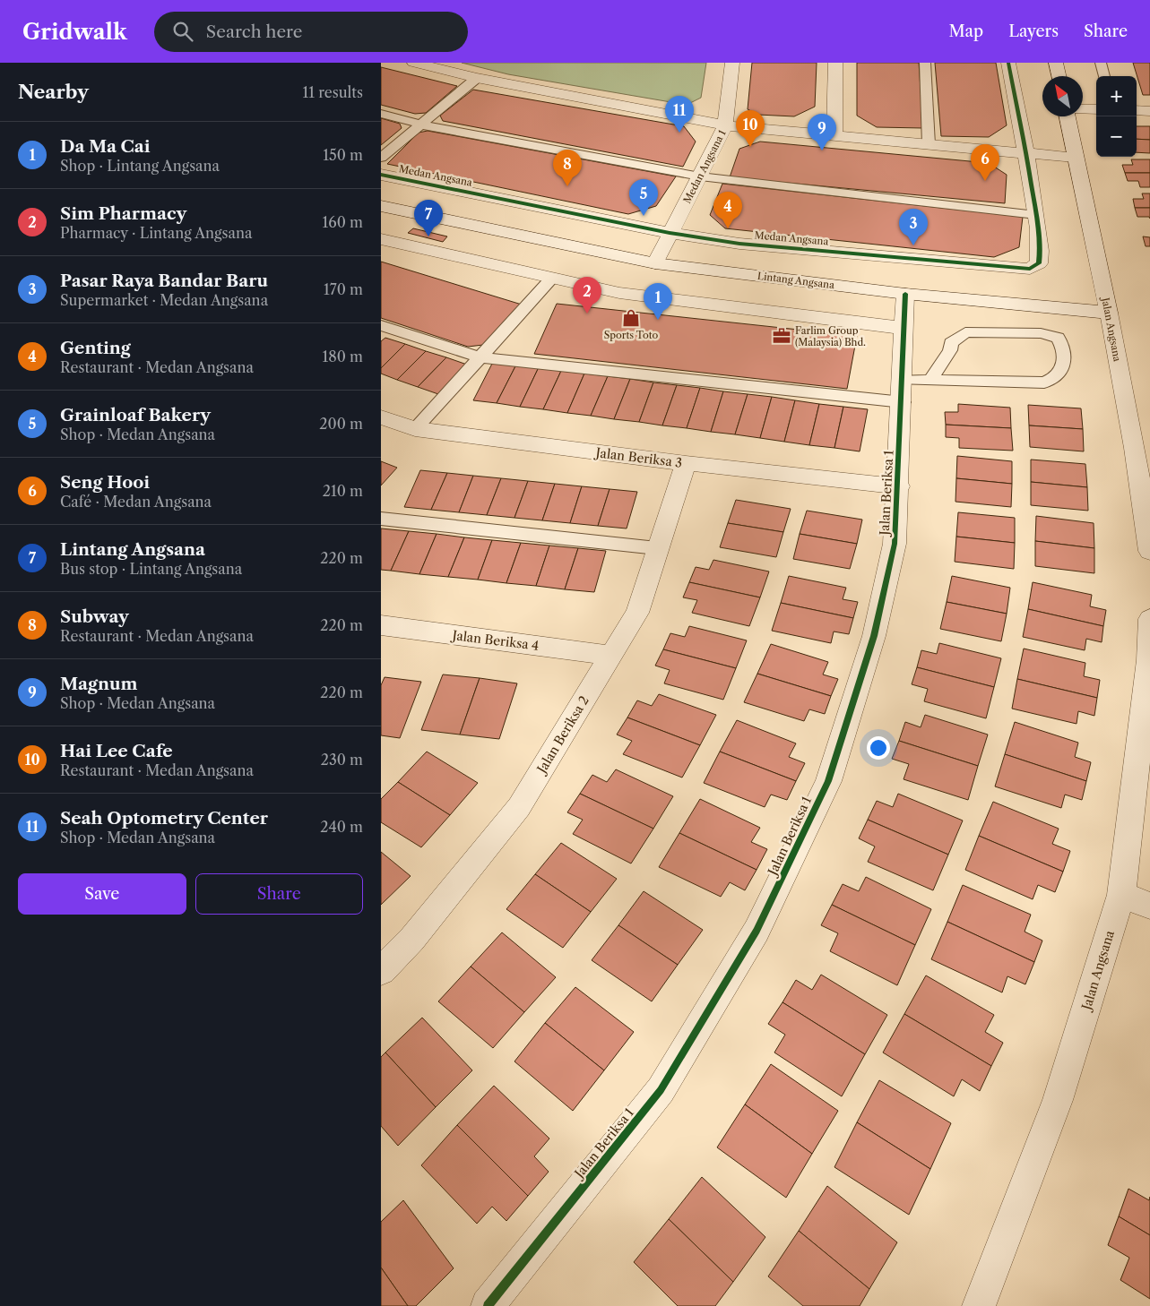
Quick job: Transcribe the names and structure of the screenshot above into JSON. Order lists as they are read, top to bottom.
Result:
{
  "streets": {
    "street": [
      "Medan Angsana 1",
      "Medan Angsana",
      "Lintang Angsana",
      "Jalan Angsana",
      "Jalan Beriksa 3",
      "Jalan Beriksa 1",
      "Jalan Beriksa 4",
      "Jalan Beriksa 2"
    ]
  },
  "crossings": [
    ["Medan Angsana 1", "Medan Angsana"],
    ["Medan Angsana 1", "Lintang Angsana"],
    ["Lintang Angsana", "Jalan Angsana"],
    ["Lintang Angsana", "Jalan Beriksa 1"],
    ["Jalan Beriksa 3", "Jalan Beriksa 1"],
    ["Jalan Beriksa 3", "Jalan Beriksa 2"],
    ["Jalan Beriksa 4", "Jalan Beriksa 2"]
  ],
  "places": {
    "shop": ["Sports Toto"],
    "office": ["Farlim Group (Malaysia) Bhd."]
  },
  "north": "top left",
  "page": {
    "header": "Gridwalk",
    "search": "Search here",
    "nav": ["Map", "Layers", "Share"],
    "heading": ["Nearby", "11 results"],
    "map_buttons": ["+", "−"],
    "pins": [
      "11",
      "10",
      "9",
      "6",
      "8",
      "5",
      "4",
      "7",
      "3",
      "2",
      "1"
    ],
    "list": [
      {
        "mark": "1",
        "name": "Da Ma Cai",
        "note": "Shop · Lintang Angsana",
        "value": "150 m"
      },
      {
        "mark": "2",
        "name": "Sim Pharmacy",
        "note": "Pharmacy · Lintang Angsana",
        "value": "160 m"
      },
      {
        "mark": "3",
        "name": "Pasar Raya Bandar Baru",
        "note": "Supermarket · Medan Angsana",
        "value": "170 m"
      },
      {
        "mark": "4",
        "name": "Genting",
        "note": "Restaurant · Medan Angsana",
        "value": "180 m"
      },
      {
        "mark": "5",
        "name": "Grainloaf Bakery",
        "note": "Shop · Medan Angsana",
        "value": "200 m"
      },
      {
        "mark": "6",
        "name": "Seng Hooi",
        "note": "Café · Medan Angsana",
        "value": "210 m"
      },
      {
        "mark": "7",
        "name": "Lintang Angsana",
        "note": "Bus stop · Lintang Angsana",
        "value": "220 m"
      },
      {
        "mark": "8",
        "name": "Subway",
        "note": "Restaurant · Medan Angsana",
        "value": "220 m"
      },
      {
        "mark": "9",
        "name": "Magnum",
        "note": "Shop · Medan Angsana",
        "value": "220 m"
      },
      {
        "mark": "10",
        "name": "Hai Lee Cafe",
        "note": "Restaurant · Medan Angsana",
        "value": "230 m"
      },
      {
        "mark": "11",
        "name": "Seah Optometry Center",
        "note": "Shop · Medan Angsana",
        "value": "240 m"
      }
    ],
    "buttons": ["Save", "Share"]
  }
}
